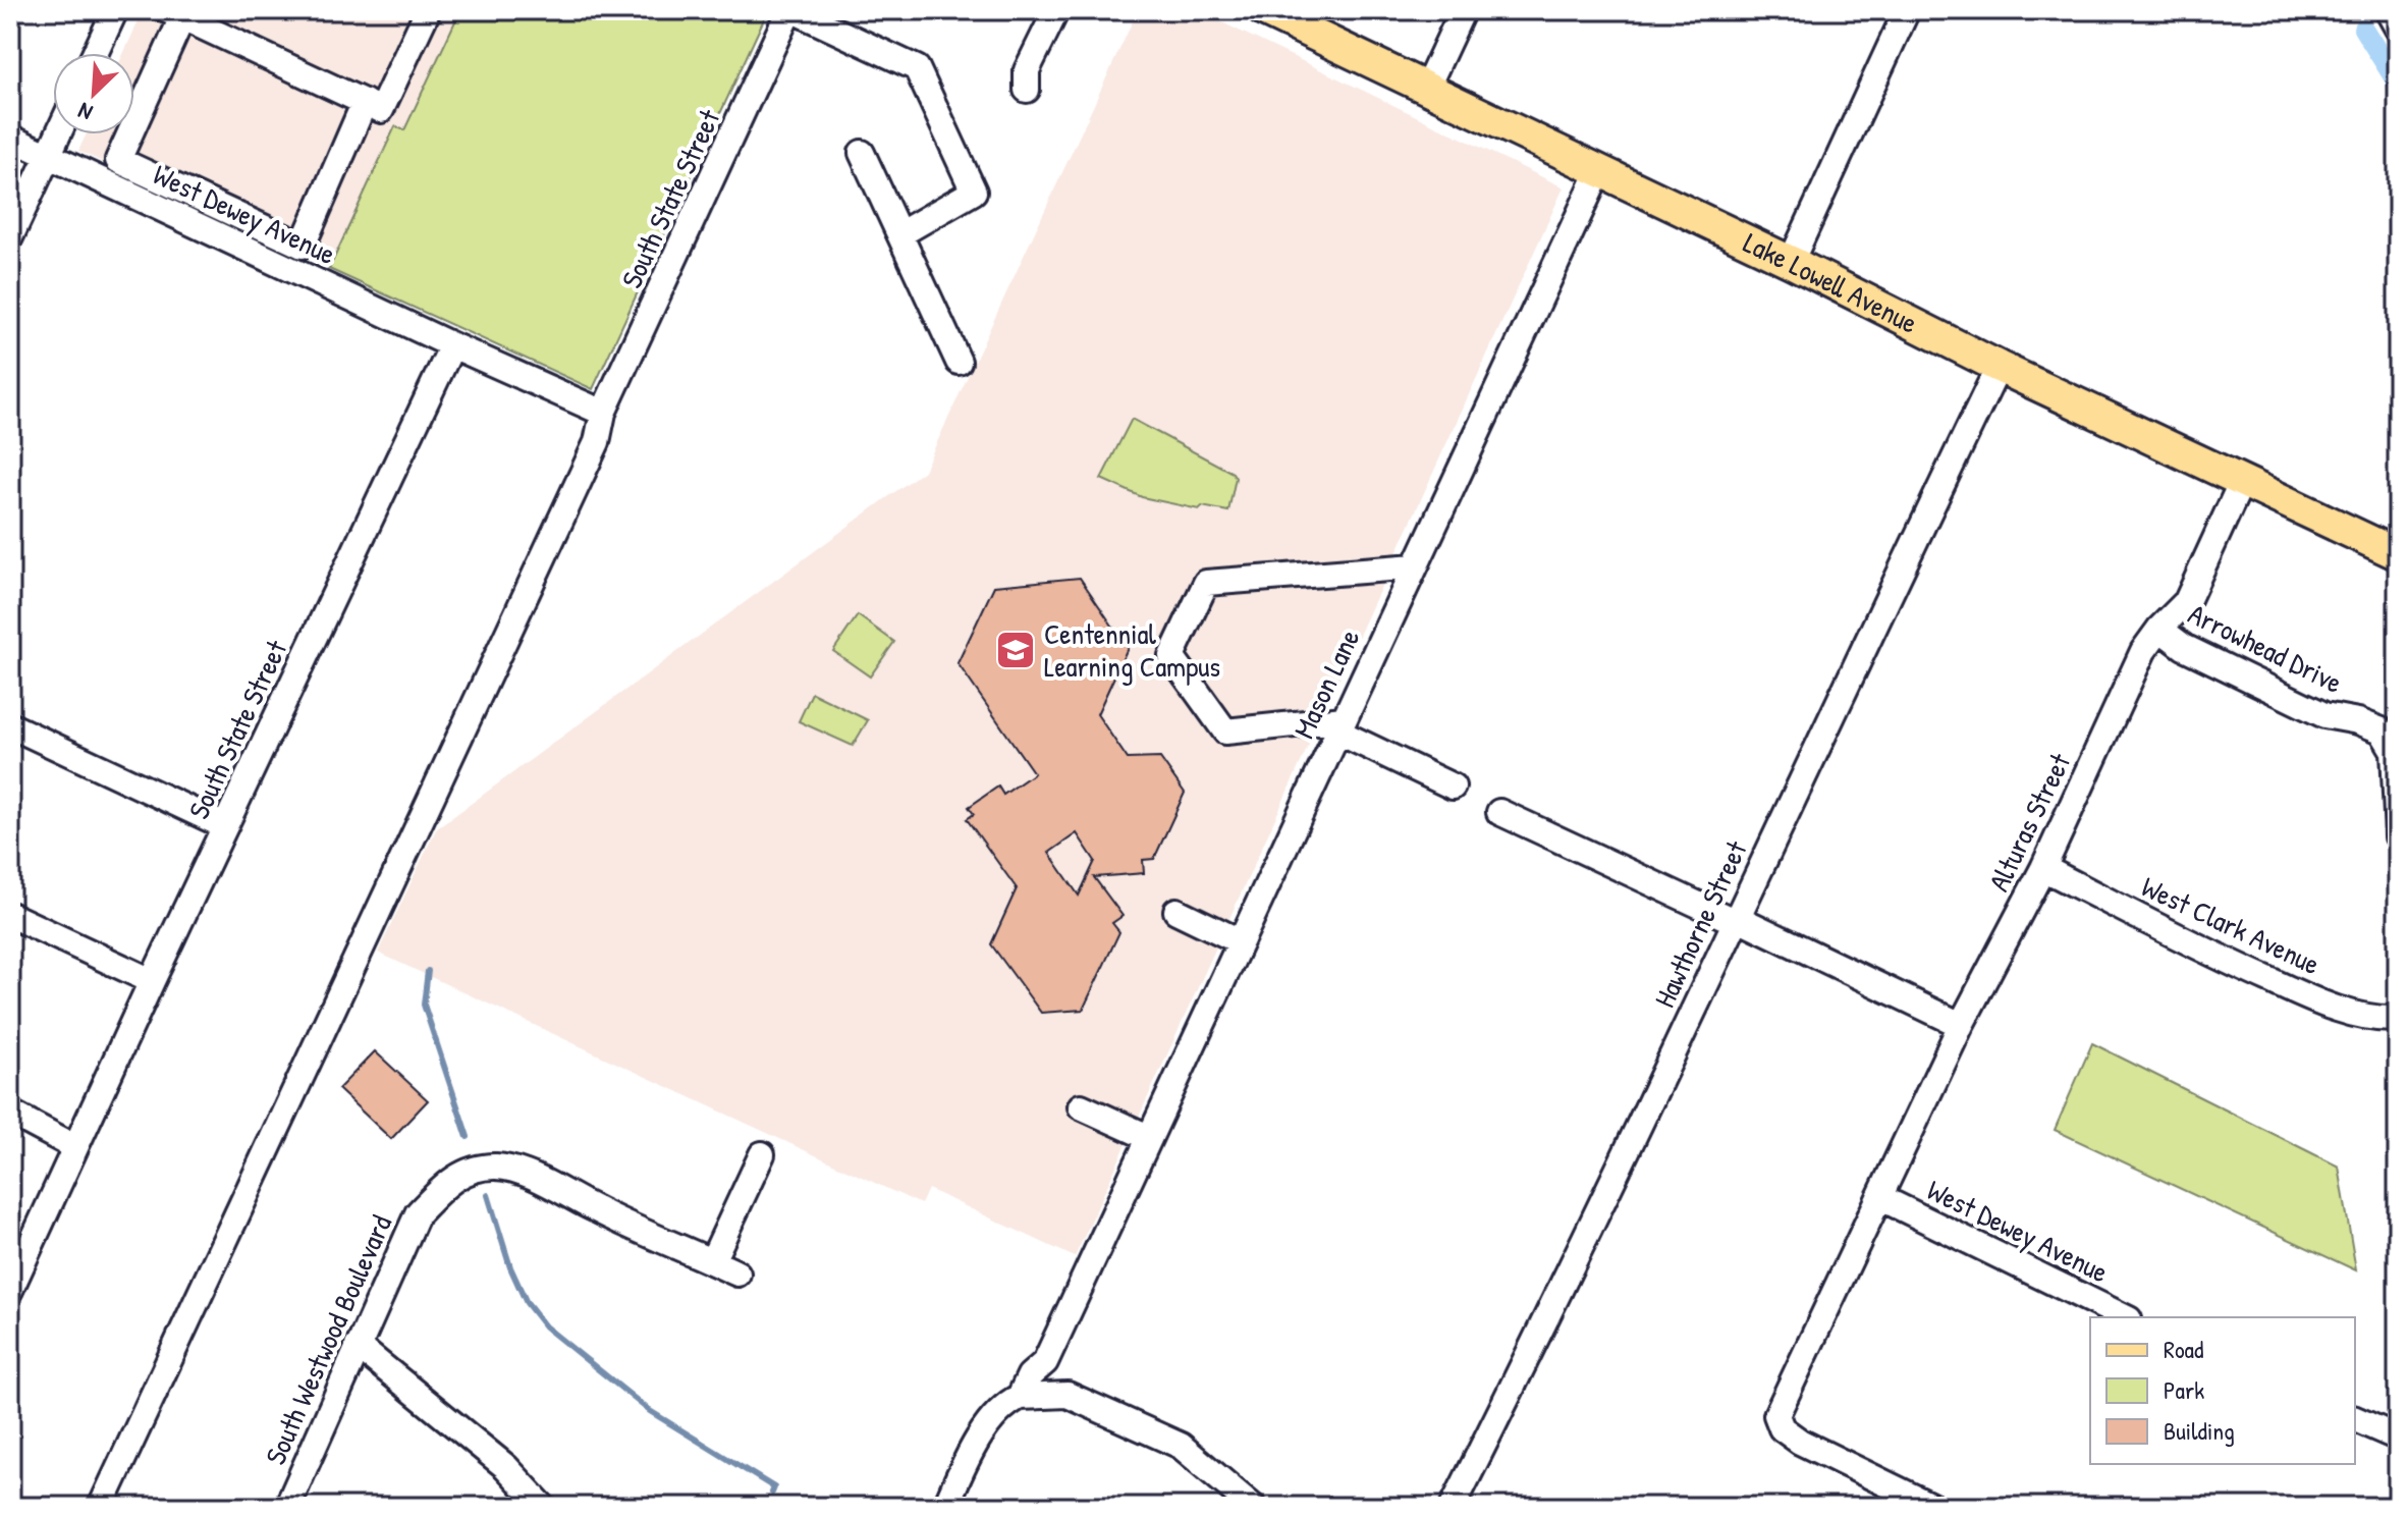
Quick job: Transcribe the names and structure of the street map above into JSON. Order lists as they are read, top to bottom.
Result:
{
  "streets": {
    "main road": ["Lake Lowell Avenue"],
    "street": [
      "South State Street",
      "West Dewey Avenue",
      "Arrowhead Drive",
      "Mason Lane",
      "Alturas Street",
      "Hawthorne Street",
      "West Clark Avenue",
      "South Westwood Boulevard"
    ]
  },
  "crossings": [
    ["South State Street", "West Dewey Avenue"],
    ["West Dewey Avenue", "Alturas Street"],
    ["Lake Lowell Avenue", "Mason Lane"],
    ["Lake Lowell Avenue", "Alturas Street"],
    ["Lake Lowell Avenue", "Hawthorne Street"],
    ["Arrowhead Drive", "Alturas Street"],
    ["Alturas Street", "West Clark Avenue"]
  ],
  "places": {
    "school or university": ["Centennial Learning Campus"]
  },
  "legend": ["Road", "Park", "Building"],
  "north": "bottom left"
}
